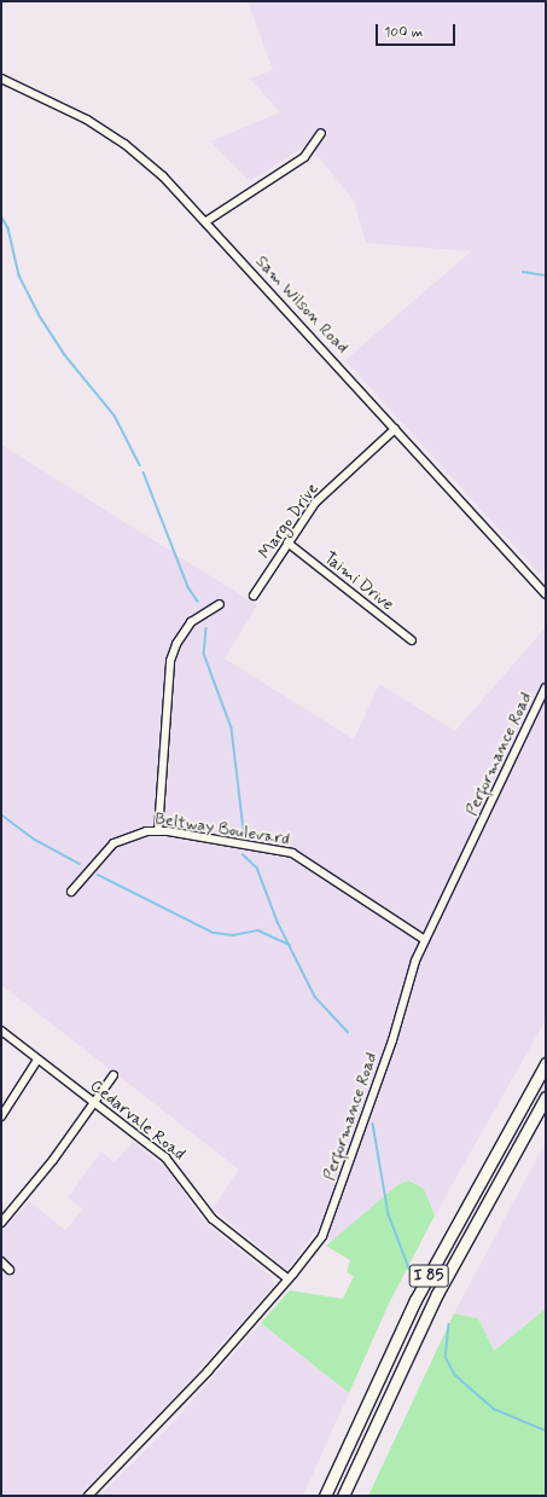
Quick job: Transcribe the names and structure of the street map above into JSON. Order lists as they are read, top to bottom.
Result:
{
  "streets": {
    "highway": ["I 85"],
    "street": [
      "Sam Wilson Road",
      "Margo Drive",
      "Taimi Drive",
      "Performance Road",
      "Beltway Boulevard",
      "Cedarvale Road"
    ]
  },
  "crossings": [
    ["Sam Wilson Road", "Margo Drive"],
    ["Margo Drive", "Taimi Drive"],
    ["Performance Road", "Beltway Boulevard"],
    ["Performance Road", "Cedarvale Road"]
  ],
  "scale_bar": "100 m"
}
